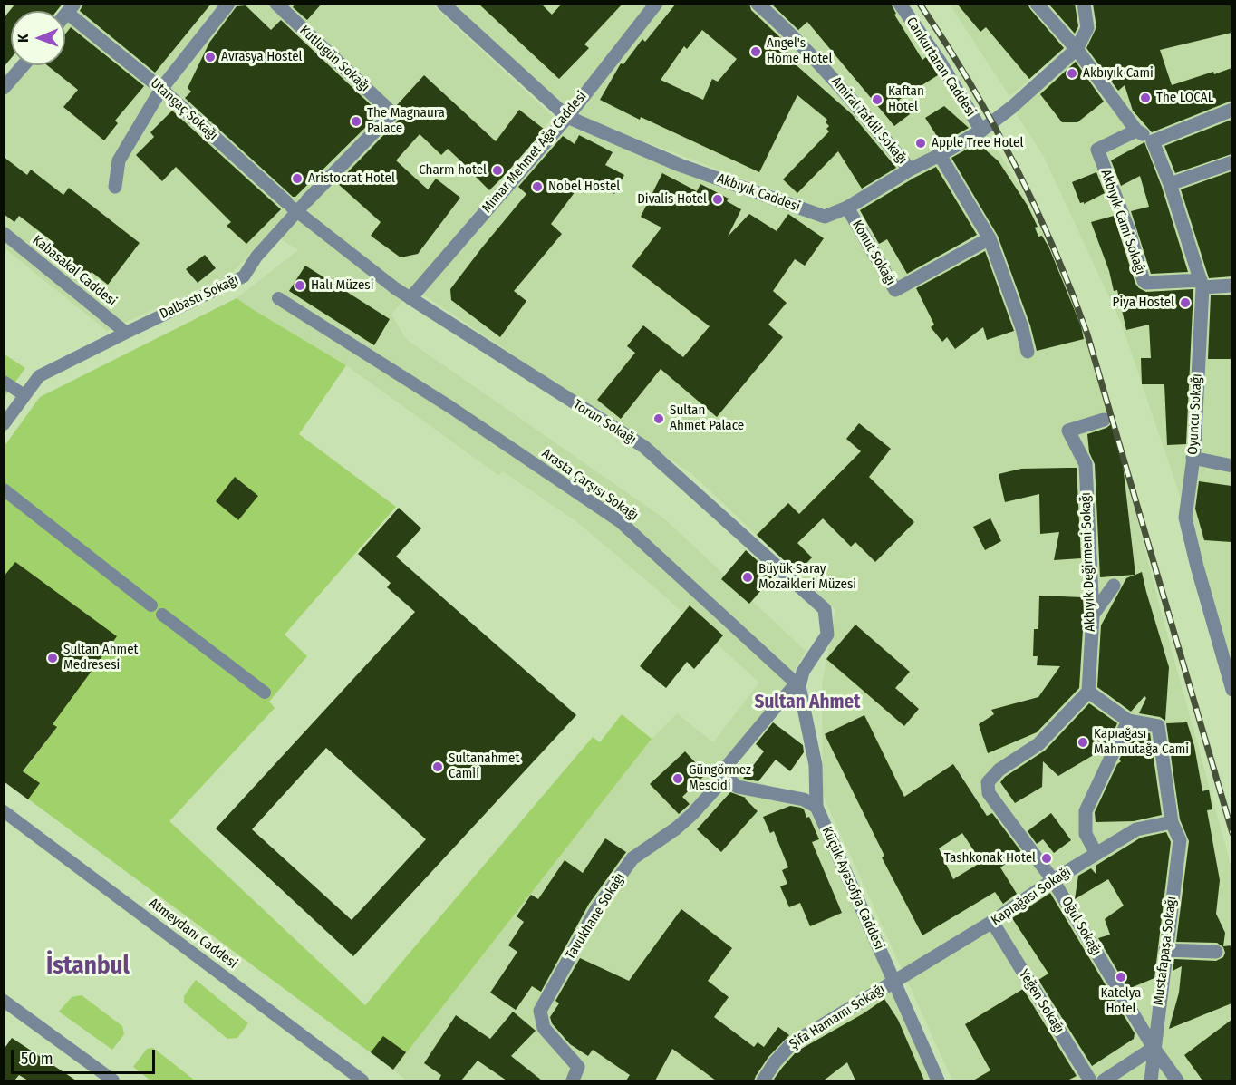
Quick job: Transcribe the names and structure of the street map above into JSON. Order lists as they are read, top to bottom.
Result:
{
  "streets": {
    "street": [
      "Kutlugün Sokağı",
      "Cankurtaran Caddesi",
      "Utangaç Sokağı",
      "Amiral Tafdil Sokağı",
      "Mimar Mehmet Ağa Caddesi",
      "Akbıyık Caddesi",
      "Akbıyık Cami Sokağı",
      "Konut Sokağı",
      "Kabasakal Caddesi",
      "Dalbastı Sokağı",
      "Oyuncu Sokağı",
      "Torun Sokağı",
      "Arasta Çarşısı Sokağı",
      "Akbıyık Değirmeni Sokağı",
      "Küçük Ayasofya Caddesi",
      "Kapıağası Sokağı",
      "Tavukhane Sokağı",
      "Oğul Sokağı",
      "Atmeydanı Caddesi",
      "Mustafapaşa Sokağı",
      "Yeğen Sokağı",
      "Şifa Hamamı Sokağı"
    ]
  },
  "crossings": [
    ["Kutlugün Sokağı", "Dalbastı Sokağı"],
    ["Cankurtaran Caddesi", "Akbıyık Caddesi"],
    ["Utangaç Sokağı", "Dalbastı Sokağı"],
    ["Utangaç Sokağı", "Torun Sokağı"],
    ["Amiral Tafdil Sokağı", "Akbıyık Caddesi"],
    ["Mimar Mehmet Ağa Caddesi", "Akbıyık Caddesi"],
    ["Mimar Mehmet Ağa Caddesi", "Torun Sokağı"],
    ["Akbıyık Caddesi", "Konut Sokağı"],
    ["Akbıyık Cami Sokağı", "Oyuncu Sokağı"],
    ["Kabasakal Caddesi", "Dalbastı Sokağı"],
    ["Dalbastı Sokağı", "Torun Sokağı"],
    ["Torun Sokağı", "Arasta Çarşısı Sokağı"],
    ["Torun Sokağı", "Küçük Ayasofya Caddesi"],
    ["Arasta Çarşısı Sokağı", "Küçük Ayasofya Caddesi"],
    ["Akbıyık Değirmeni Sokağı", "Oğul Sokağı"],
    ["Küçük Ayasofya Caddesi", "Kapıağası Sokağı"],
    ["Küçük Ayasofya Caddesi", "Şifa Hamamı Sokağı"],
    ["Kapıağası Sokağı", "Oğul Sokağı"],
    ["Kapıağası Sokağı", "Mustafapaşa Sokağı"],
    ["Kapıağası Sokağı", "Yeğen Sokağı"],
    ["Kapıağası Sokağı", "Şifa Hamamı Sokağı"],
    ["Oğul Sokağı", "Mustafapaşa Sokağı"]
  ],
  "districts": ["Sultan Ahmet", "İstanbul"],
  "places": [
    "Angel's Home Hotel",
    "Avrasya Hostel",
    "Akbıyık Cami",
    "The LOCAL",
    "Kaftan Hotel",
    "The Magnaura Palace",
    "Apple Tree Hotel",
    "Charm hotel",
    "Aristocrat Hotel",
    "Nobel Hostel",
    "Divalis Hotel",
    "Halı Müzesi",
    "Piya Hostel",
    "Sultan Ahmet Palace",
    "Büyük Saray Mozaikleri Müzesi",
    "Sultan Ahmet Medresesi",
    "Kapıağası Mahmutağa Cami",
    "Sultanahmet Camii",
    "Güngörmez Mescidi",
    "Tashkonak Hotel",
    "Katelya Hotel"
  ],
  "scale_bar": "50 m",
  "north": "left"
}
